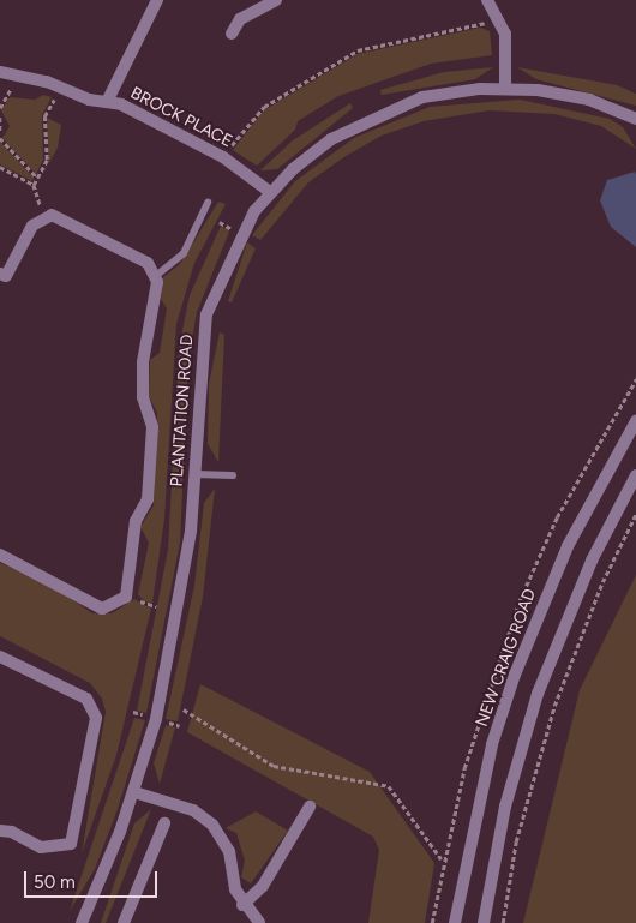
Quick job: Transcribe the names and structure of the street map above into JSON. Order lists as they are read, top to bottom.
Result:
{
  "streets": {
    "street": ["BROCK PLACE", "PLANTATION ROAD", "NEW CRAIG ROAD"]
  },
  "crossings": [
    ["BROCK PLACE", "PLANTATION ROAD"]
  ],
  "scale_bar": "50 m"
}
